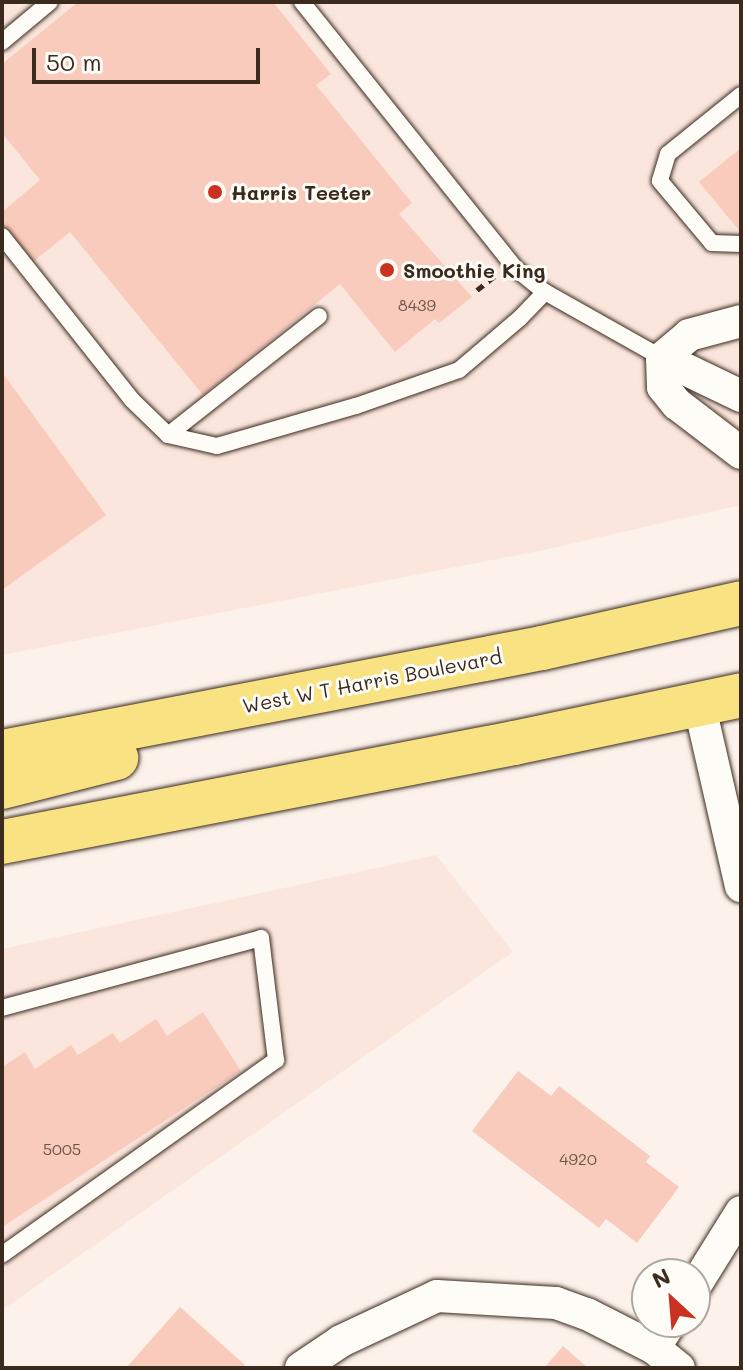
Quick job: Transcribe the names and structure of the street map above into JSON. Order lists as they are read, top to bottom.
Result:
{
  "streets": {
    "main road": ["West W T Harris Boulevard"]
  },
  "places": ["Harris Teeter", "Smoothie King"],
  "house_numbers": ["8439", "5005", "4920"],
  "scale_bar": "50 m",
  "north": "top left"
}
